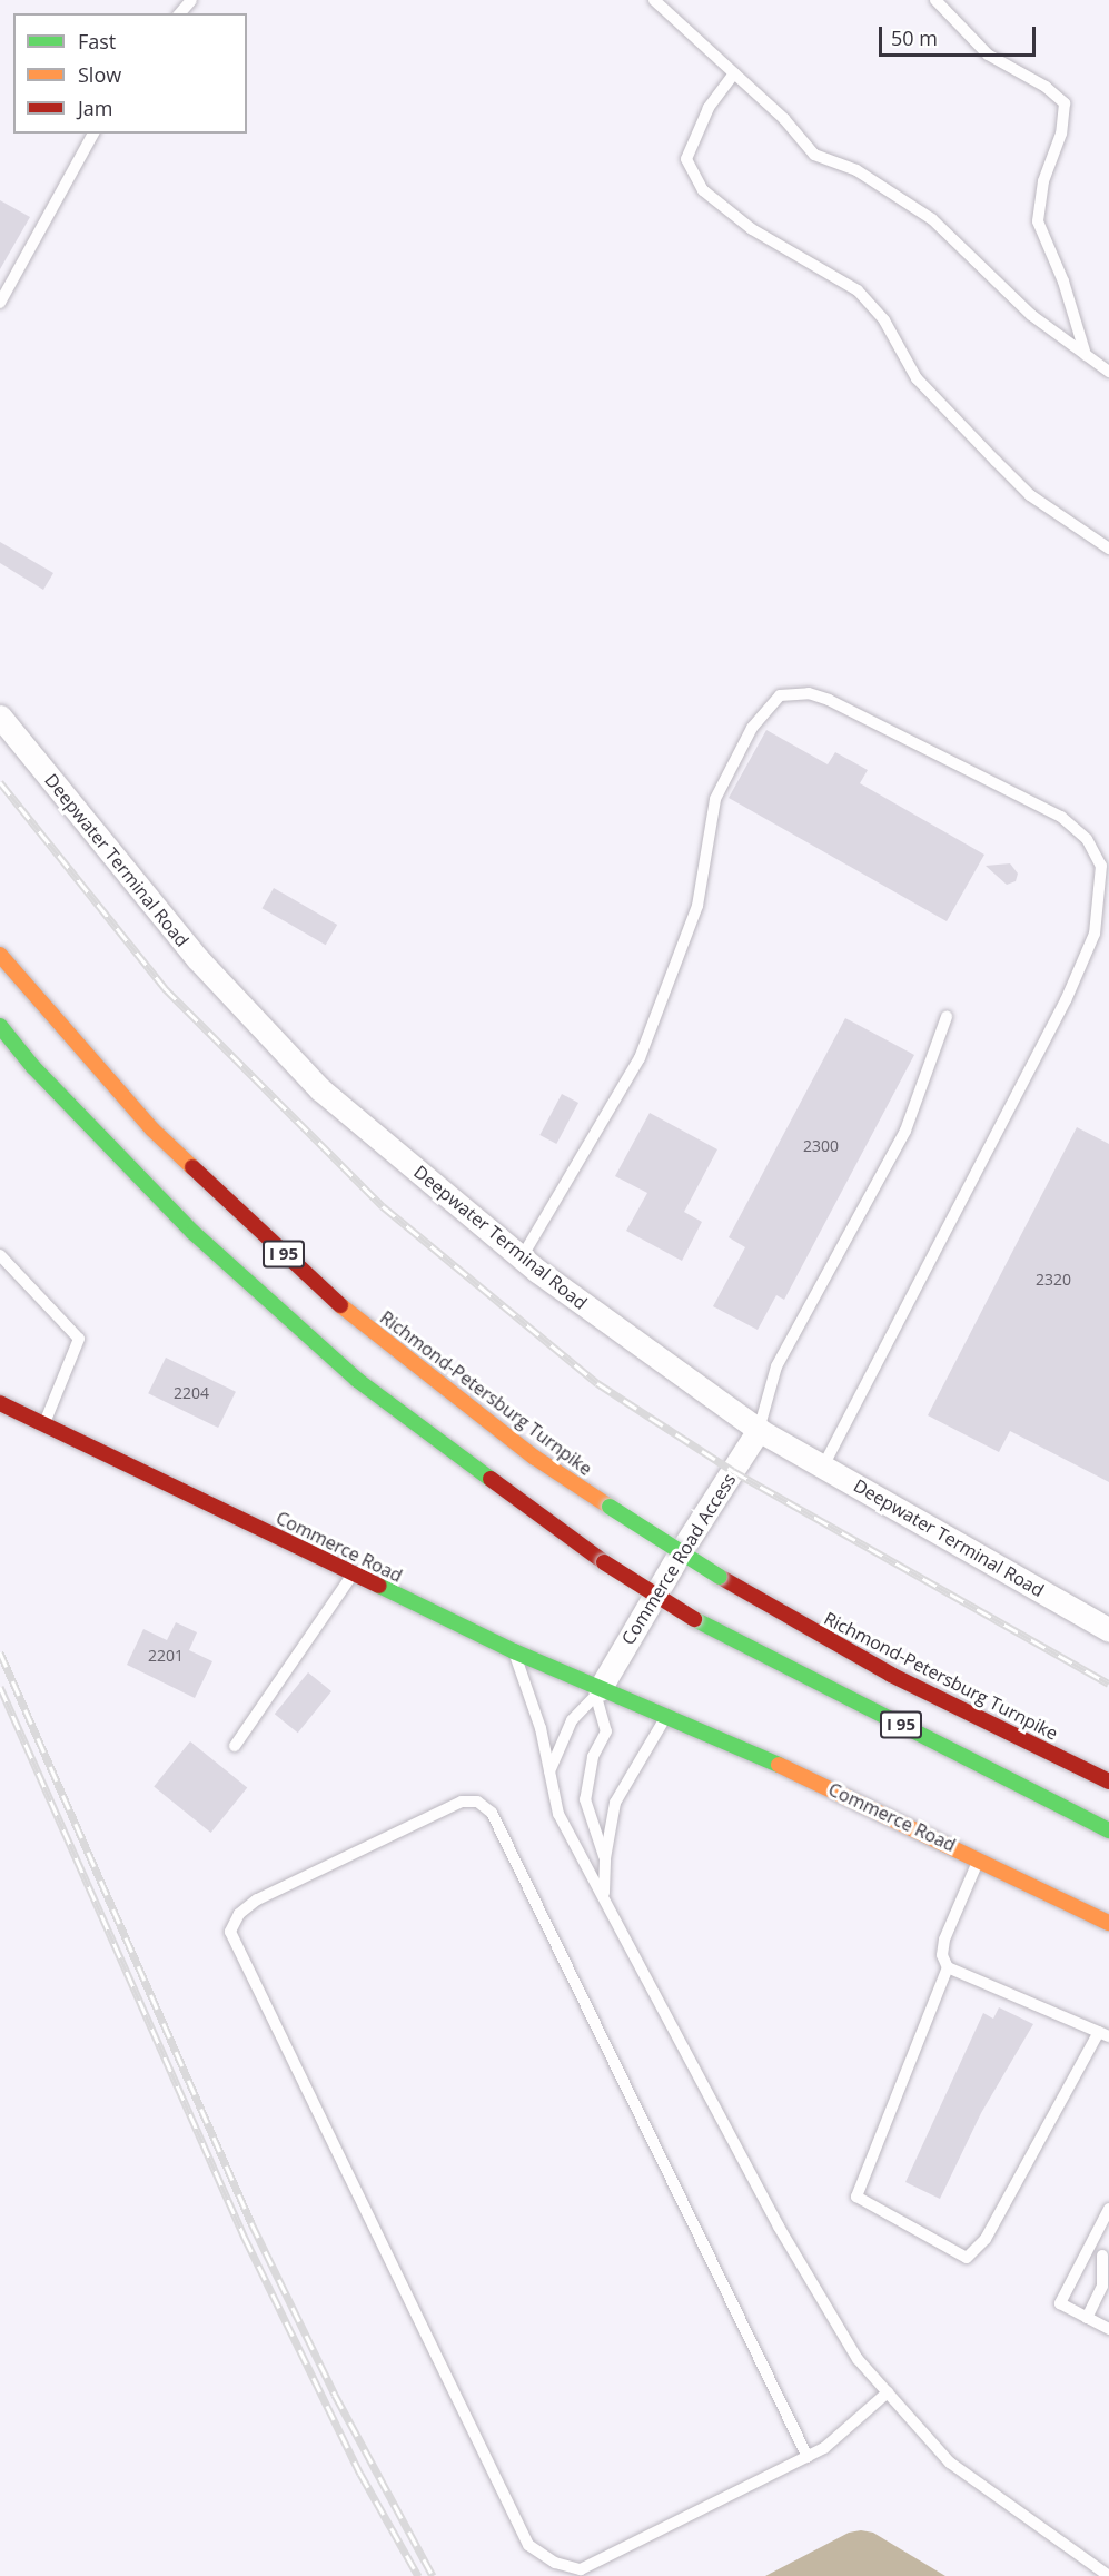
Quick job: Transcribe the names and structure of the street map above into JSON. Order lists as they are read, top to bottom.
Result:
{
  "streets": {
    "main road": ["I 95", "Richmond-Petersburg Turnpike", "Commerce Road"],
    "street": ["Deepwater Terminal Road", "Commerce Road Access"]
  },
  "crossings": [
    ["Deepwater Terminal Road", "Commerce Road Access"],
    ["Commerce Road", "Commerce Road Access"]
  ],
  "house_numbers": [
    "2300",
    "2320",
    "2204",
    "2201"
  ],
  "legend": ["Fast", "Slow", "Jam"],
  "scale_bar": "50 m"
}
